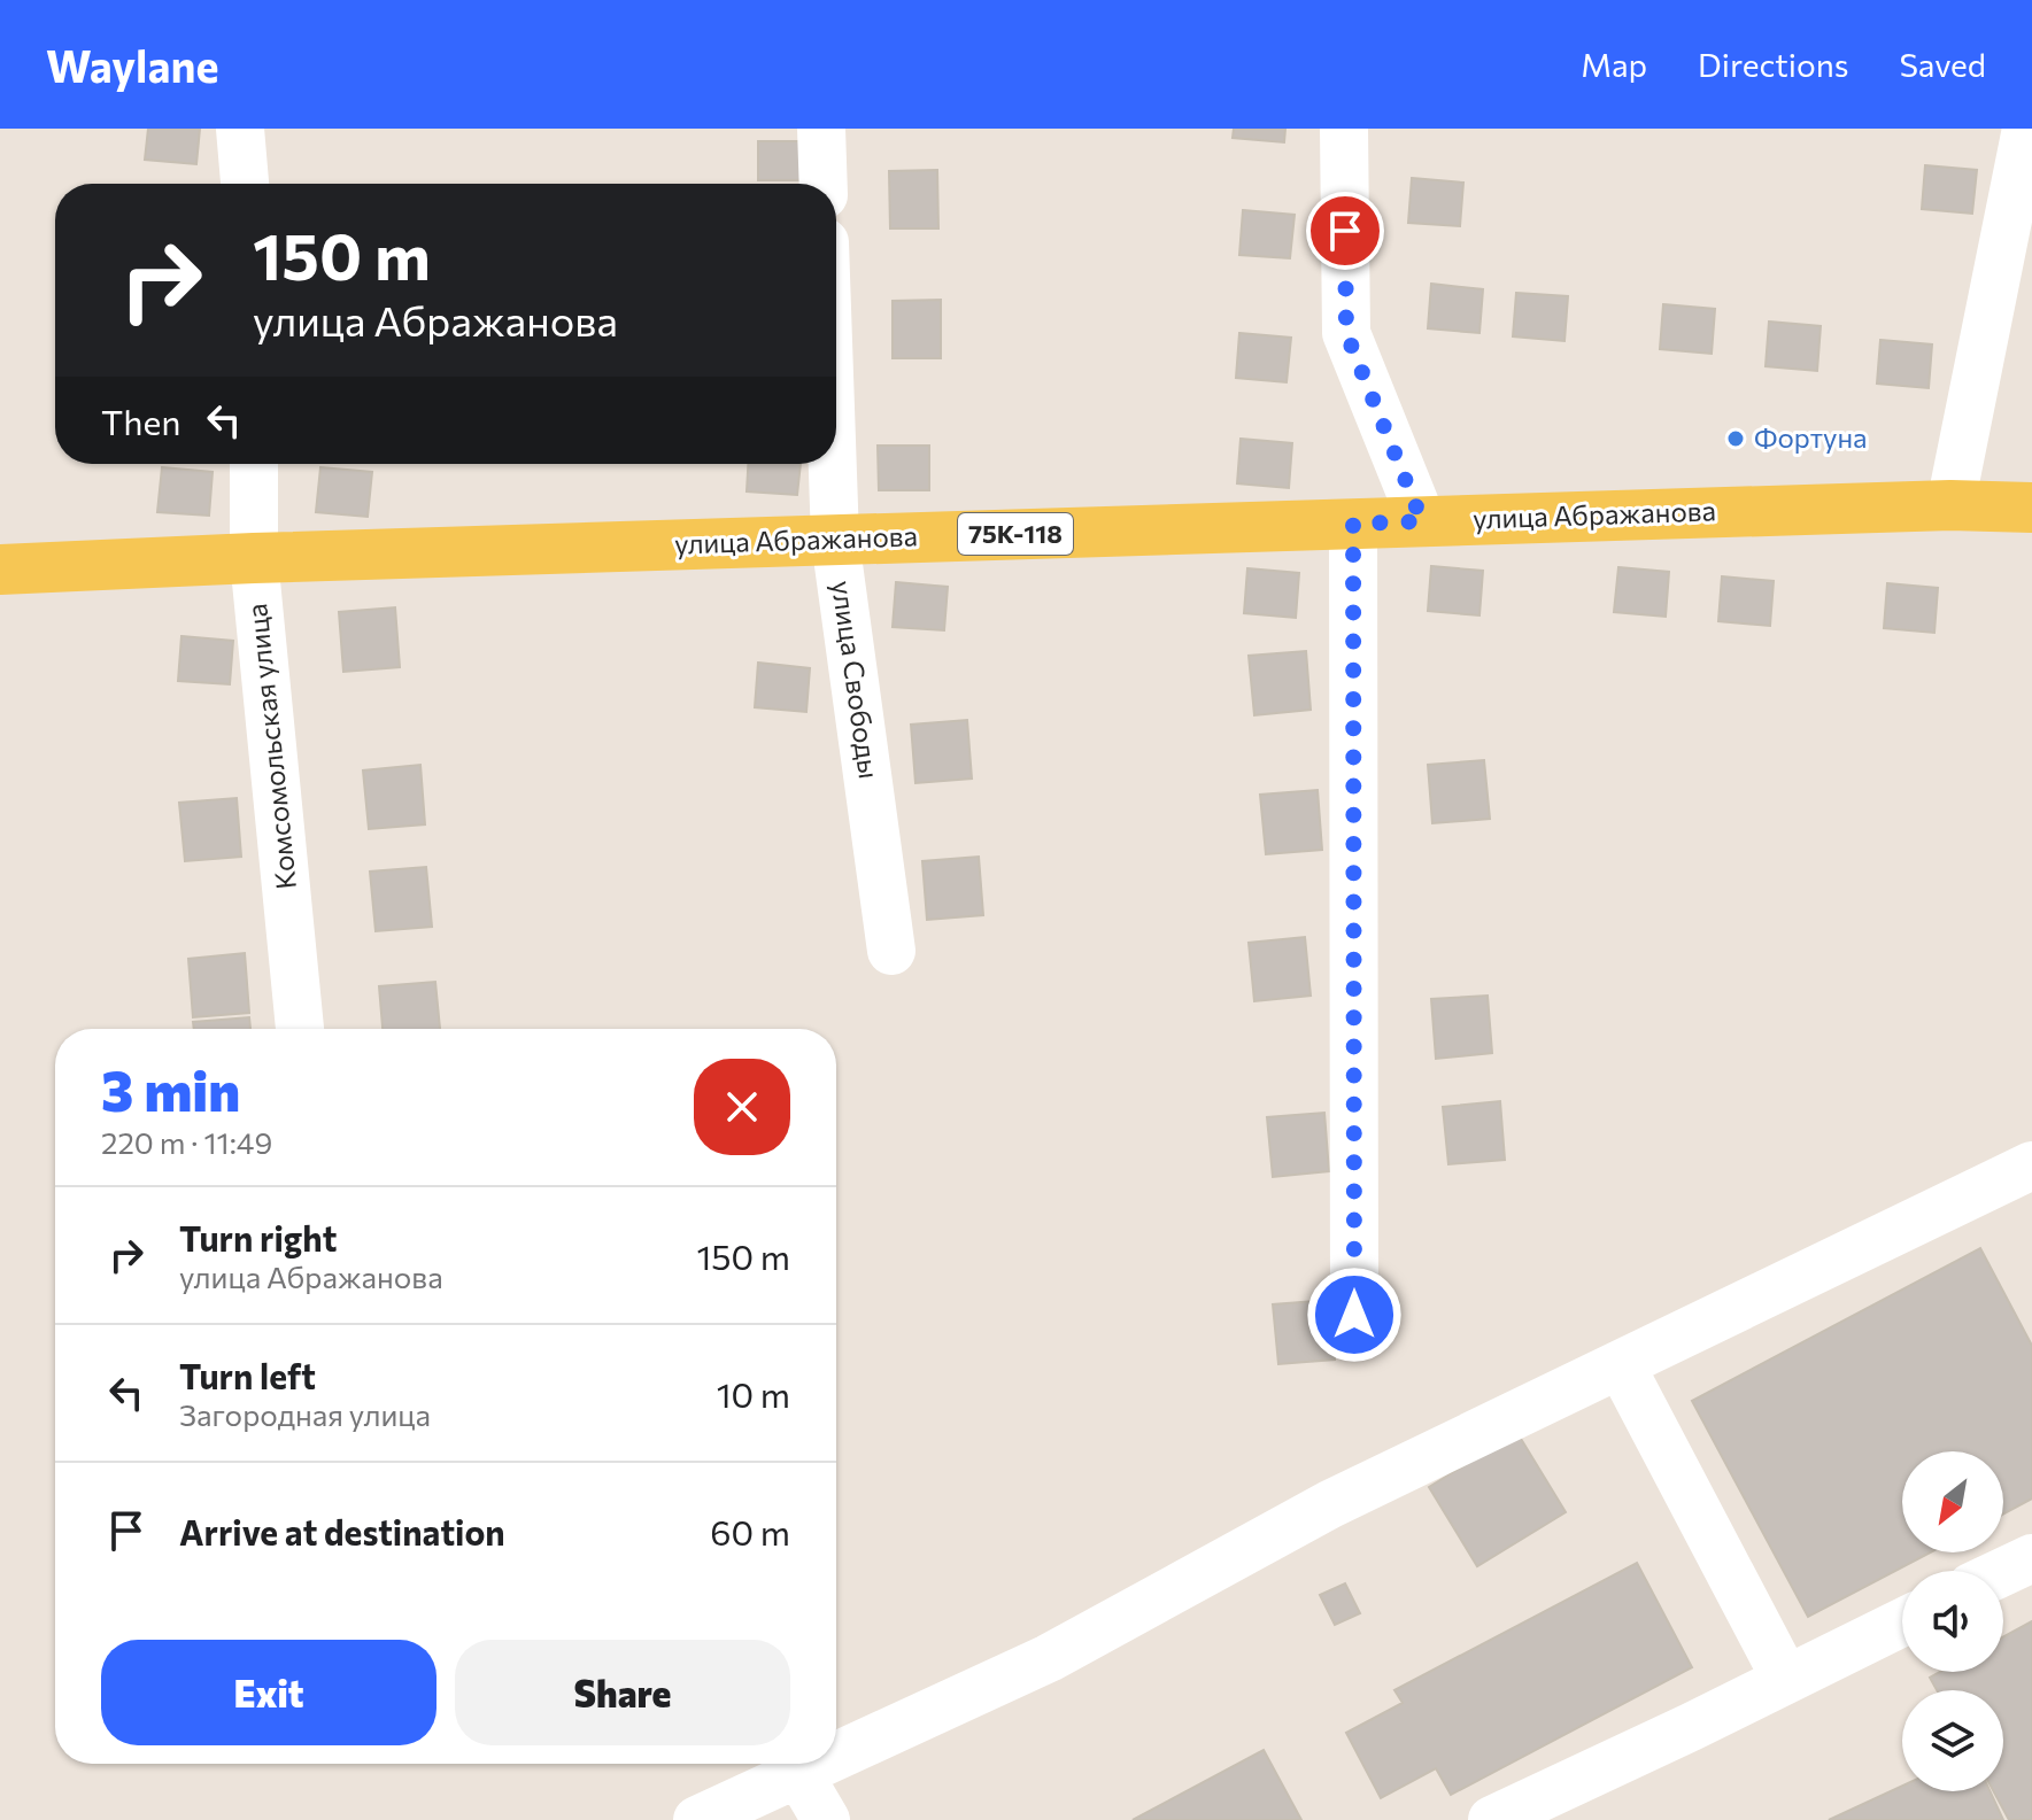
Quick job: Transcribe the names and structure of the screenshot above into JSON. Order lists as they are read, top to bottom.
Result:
{
  "streets": {
    "main road": ["улица Абражанова", "75К-118"],
    "street": ["улица Свободы", "Комсомольская улица"]
  },
  "crossings": [
    ["улица Абражанова", "улица Свободы"],
    ["улица Абражанова", "Комсомольская улица"]
  ],
  "places": ["Фортуна"],
  "north": "bottom left",
  "page": {
    "header": "Waylane",
    "nav": ["Map", "Directions", "Saved"],
    "turn": ["150 m", "улица Абражанова"],
    "then": "Then",
    "heading": ["3 min", "220 m · 11:49"],
    "list": [
      {
        "name": "Turn right",
        "note": "улица Абражанова",
        "value": "150 m"
      },
      {
        "name": "Turn left",
        "note": "Загородная улица",
        "value": "10 m"
      },
      {
        "name": "Arrive at destination",
        "value": "60 m"
      }
    ],
    "buttons": ["Exit", "Share"]
  }
}
